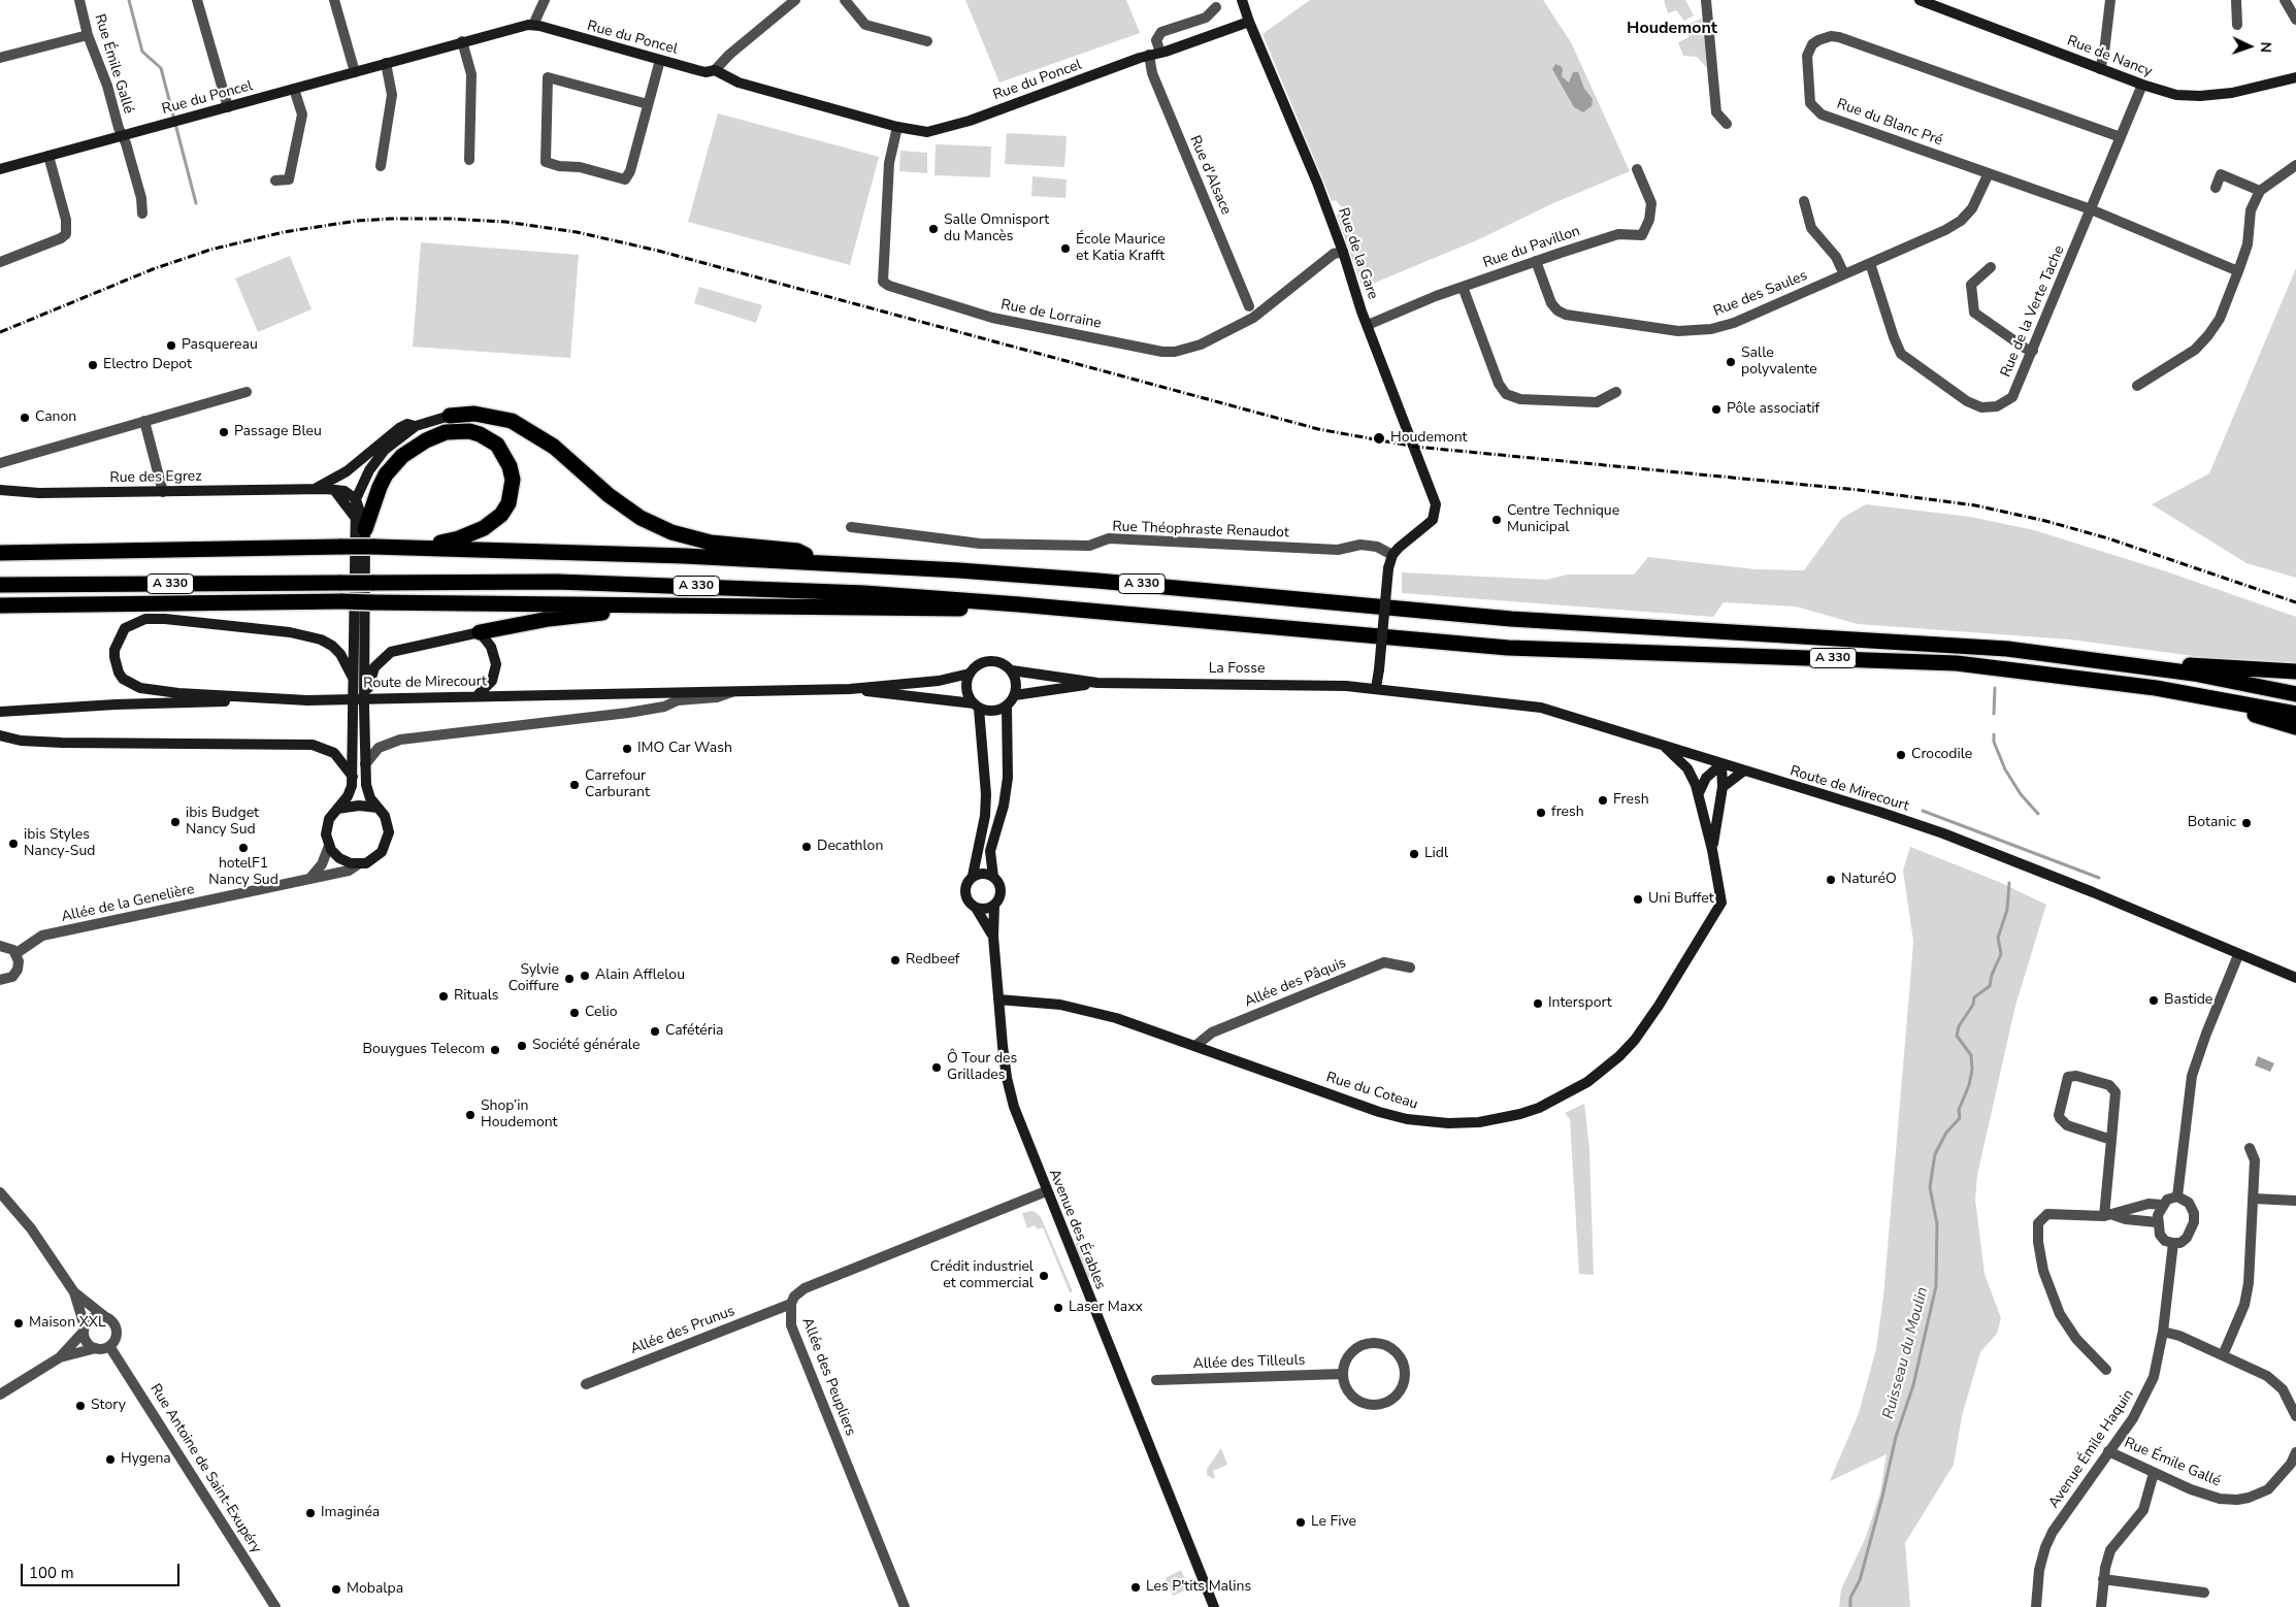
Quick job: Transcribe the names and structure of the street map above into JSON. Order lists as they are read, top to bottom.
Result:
{
  "streets": {
    "highway": ["A 330"],
    "street": [
      "Rue du Poncel",
      "Rue de Nancy",
      "Rue Émile Gallé",
      "Rue du Blanc Pré",
      "Rue d'Alsace",
      "Rue du Pavillon",
      "Rue de la Gare",
      "Rue des Saules",
      "Rue de la Verte Tache",
      "Rue de Lorraine",
      "Rue des Egrez",
      "Rue Théophraste Renaudot",
      "La Fosse",
      "Route de Mirecourt",
      "Allée de la Genelière",
      "Allée des Pâquis",
      "Rue du Coteau",
      "Avenue des Érables",
      "Allée des Prunus",
      "Allée des Tilleuls",
      "Allée des Peupliers",
      "Avenue Émile Haquin",
      "Rue Antoine de Saint-Exupéry"
    ]
  },
  "crossings": [
    ["Rue du Poncel", "Rue Émile Gallé"],
    ["Rue du Poncel", "Rue d'Alsace"],
    ["Rue du Poncel", "Rue de la Gare"],
    ["Rue du Poncel", "Rue de Lorraine"],
    ["Rue de Nancy", "Rue de la Verte Tache"],
    ["Rue Émile Gallé", "Avenue Émile Haquin"],
    ["Rue du Blanc Pré", "Rue des Saules"],
    ["Rue du Blanc Pré", "Rue de la Verte Tache"],
    ["Rue du Pavillon", "Rue de la Gare"],
    ["Rue du Pavillon", "Rue des Saules"],
    ["Rue de la Gare", "Rue de Lorraine"],
    ["Rue de la Gare", "Rue Théophraste Renaudot"],
    ["Rue des Saules", "Rue de la Verte Tache"],
    ["La Fosse", "Route de Mirecourt"],
    ["Route de Mirecourt", "Rue du Coteau"],
    ["Allée des Pâquis", "Rue du Coteau"],
    ["Rue du Coteau", "Avenue des Érables"],
    ["Avenue des Érables", "Allée des Peupliers"],
    ["Allée des Prunus", "Allée des Peupliers"]
  ],
  "districts": ["Houdemont"],
  "water": ["Ruisseau du Moulin"],
  "places": [
    "Salle Omnisport du Mancès",
    "École Maurice et Katia Krafft",
    "Pasquereau",
    "Salle polyvalente",
    "Electro Depot",
    "Pôle associatif",
    "Canon",
    "Passage Bleu",
    "Houdemont",
    "Centre Technique Municipal",
    "IMO Car Wash",
    "Crocodile",
    "Carrefour Carburant",
    "Fresh",
    "fresh",
    "ibis Budget Nancy Sud",
    "Botanic",
    "ibis Styles Nancy-Sud",
    "Decathlon",
    "hotelF1 Nancy Sud",
    "Lidl",
    "NaturéO",
    "Uni Buffet",
    "Redbeef",
    "Alain Afflelou",
    "Sylvie Coiffure",
    "Rituals",
    "Bastide",
    "Intersport",
    "Celio",
    "Cafétéria",
    "Société générale",
    "Bouygues Telecom",
    "Ô Tour des Grillades",
    "Shop’in Houdemont",
    "Crédit industriel et commercial",
    "Laser Maxx",
    "Maison XXL",
    "Story",
    "Hygena",
    "Imaginéa",
    "Le Five",
    "Les P'tits Malins",
    "Mobalpa"
  ],
  "scale_bar": "100 m",
  "north": "right"
}
